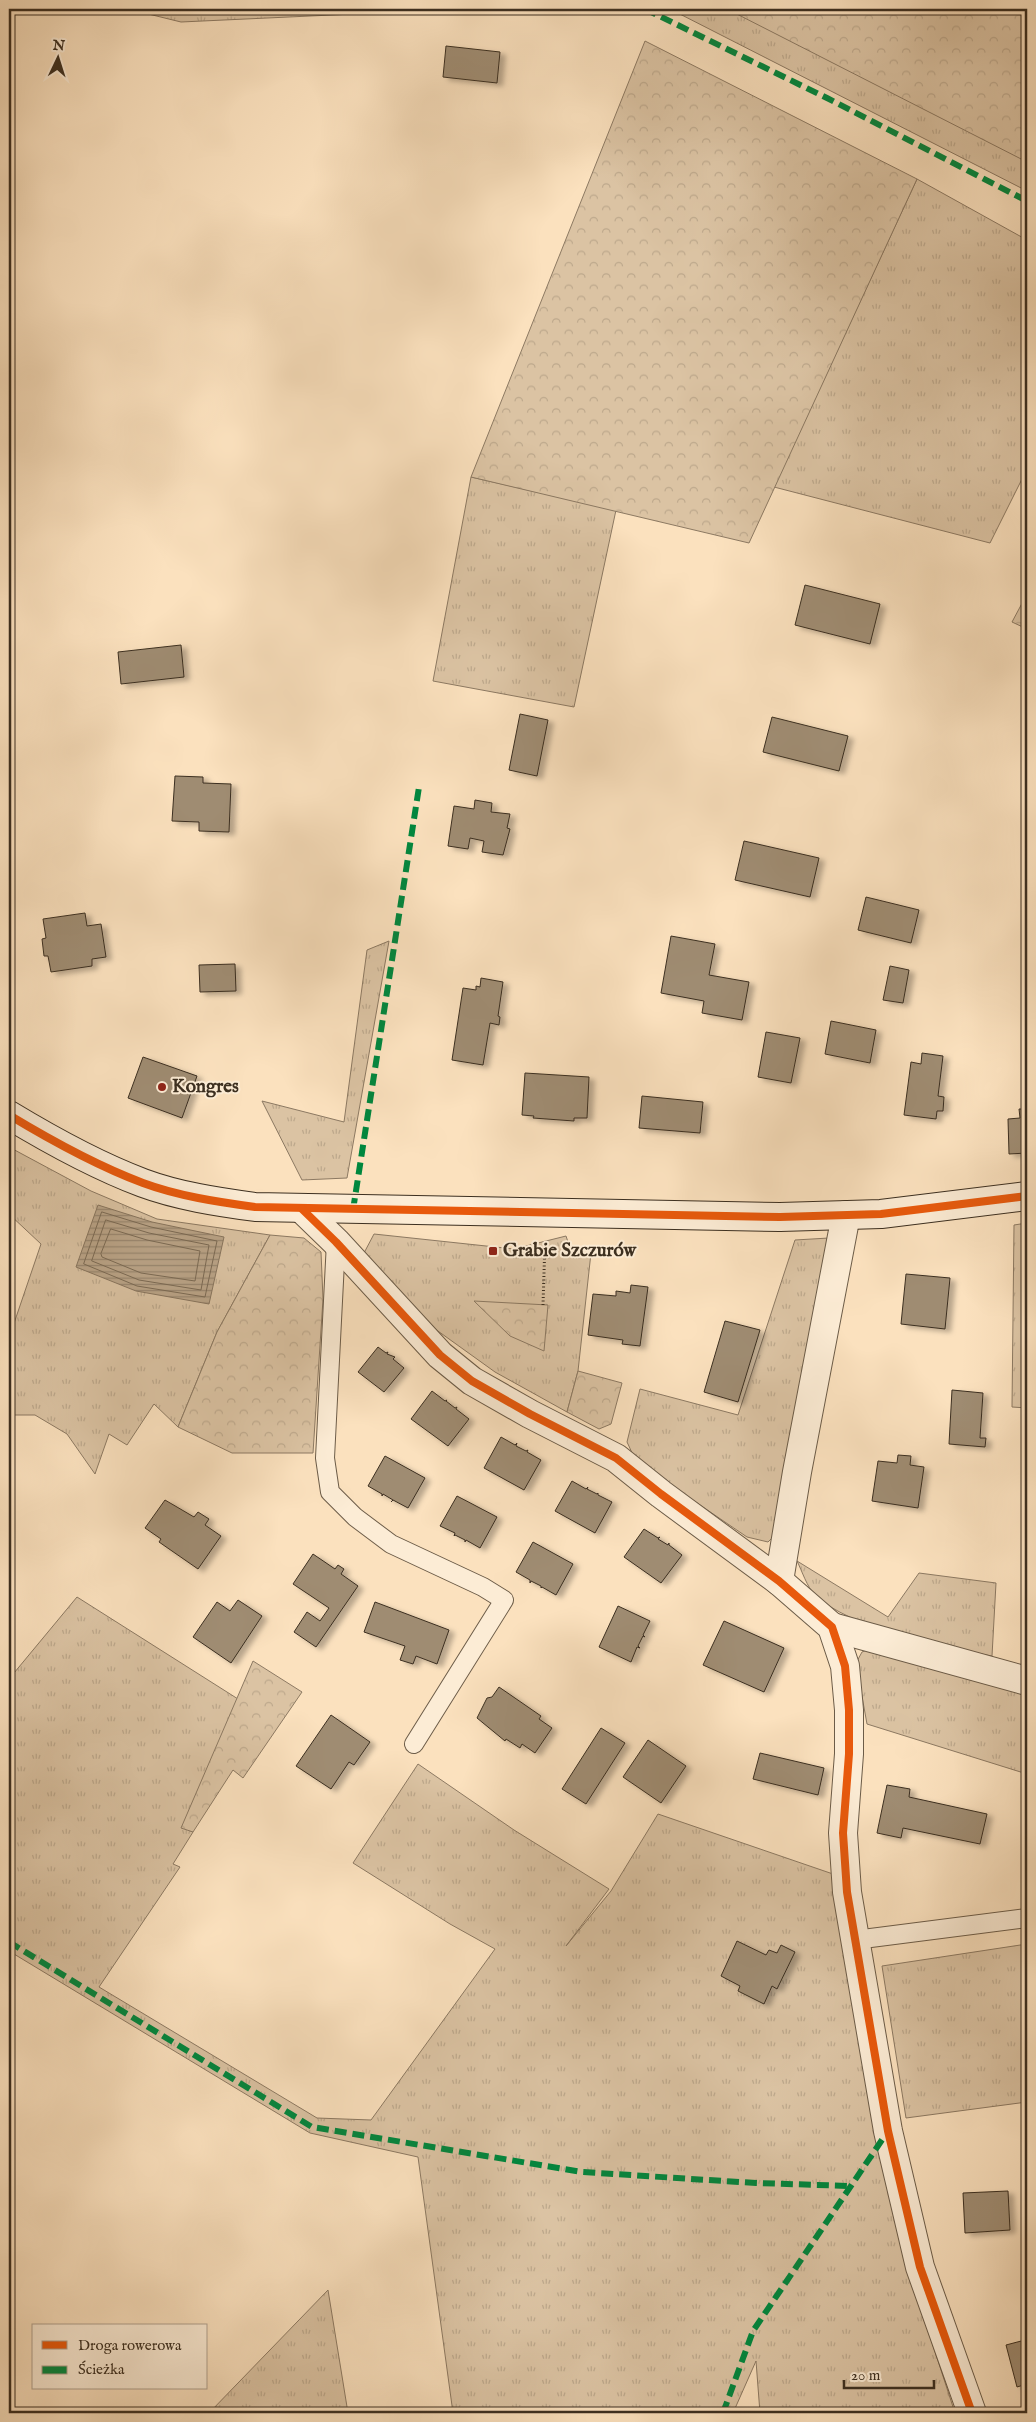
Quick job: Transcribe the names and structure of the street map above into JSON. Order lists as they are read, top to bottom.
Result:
{
  "places": {
    "other": ["Kongres"],
    "transit": ["Grabie Szczurów"]
  },
  "legend": ["Droga rowerowa", "Ścieżka"],
  "scale_bar": "20 m",
  "north": "top"
}
